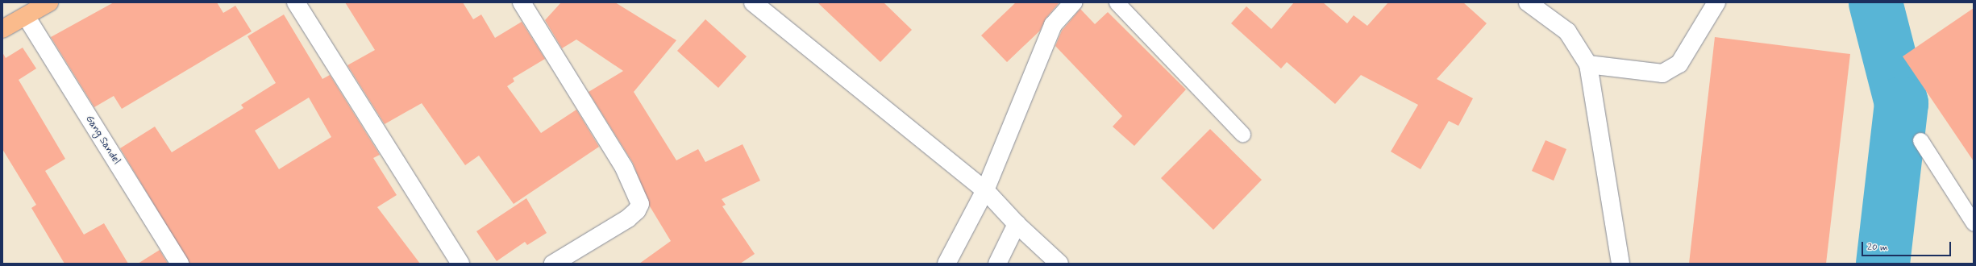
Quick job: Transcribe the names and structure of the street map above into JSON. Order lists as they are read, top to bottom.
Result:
{
  "streets": {
    "street": ["Gang Sandel"]
  },
  "scale_bar": "20 m"
}
